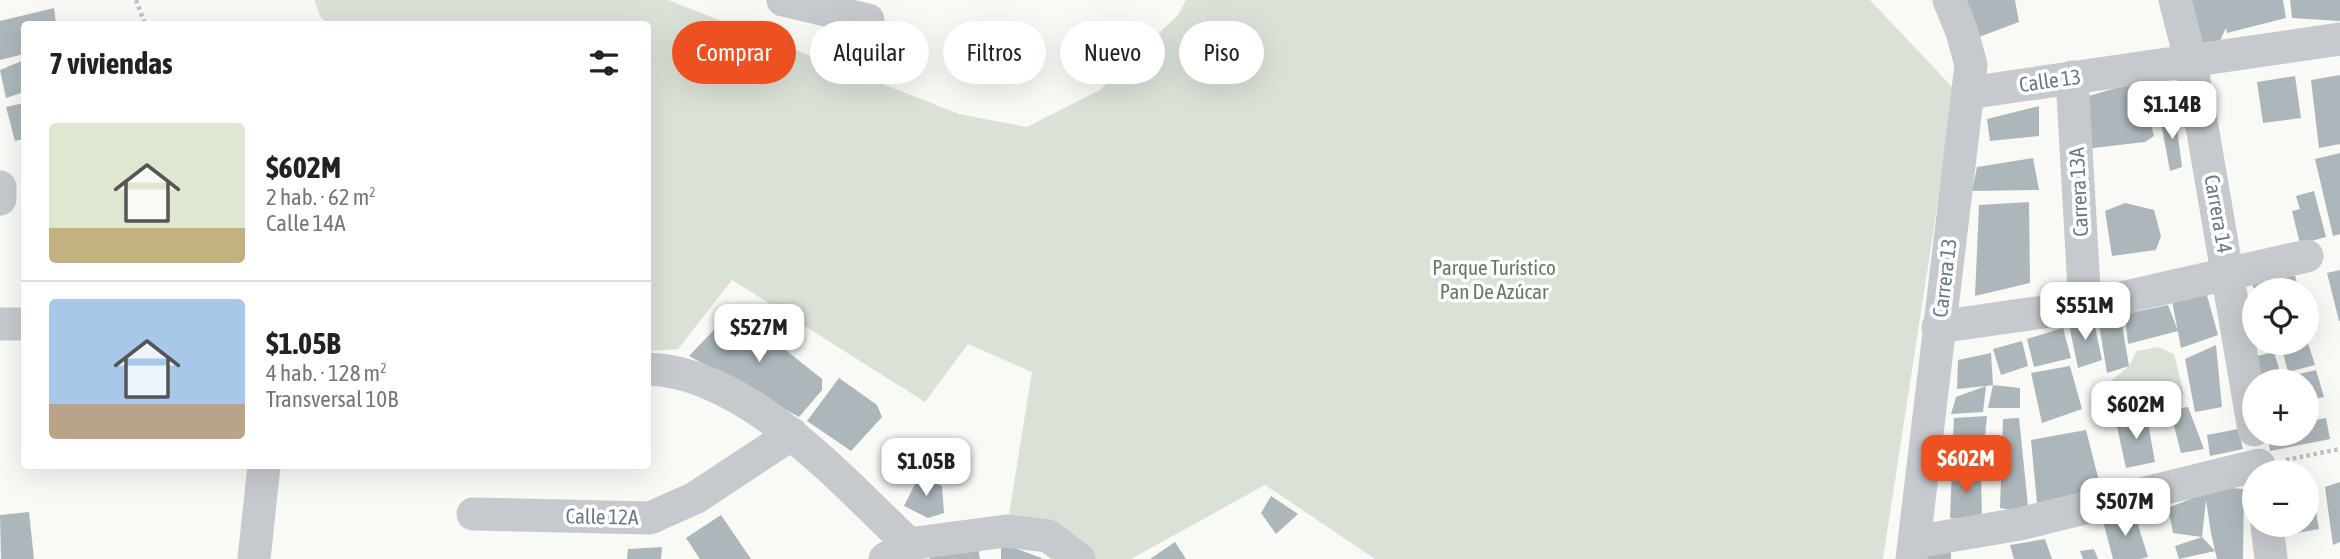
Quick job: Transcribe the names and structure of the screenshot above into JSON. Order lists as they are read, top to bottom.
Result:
{
  "streets": {
    "street": [
      "Calle 13",
      "Carrera 13A",
      "Carrera 14",
      "Carrera 13",
      "Calle 12A"
    ]
  },
  "crossings": [
    ["Calle 13", "Carrera 13A"],
    ["Calle 13", "Carrera 14"],
    ["Calle 13", "Carrera 13"]
  ],
  "parks": ["Parque Turístico Pan De Azúcar"],
  "page": {
    "chip": [
      "Comprar",
      "Alquilar",
      "Filtros",
      "Nuevo",
      "Piso"
    ],
    "heading": "7 viviendas",
    "price": [
      "$1.14B",
      "$551M",
      "$527M",
      "$602M",
      "$602M",
      "$1.05B",
      "$507M"
    ],
    "list": [
      {
        "name": "$602M",
        "note": "2 hab. · 62 m² · Calle 14A"
      },
      {
        "name": "$1.05B",
        "note": "4 hab. · 128 m² · Transversal 10B"
      }
    ],
    "map_buttons": ["+", "−"]
  }
}
